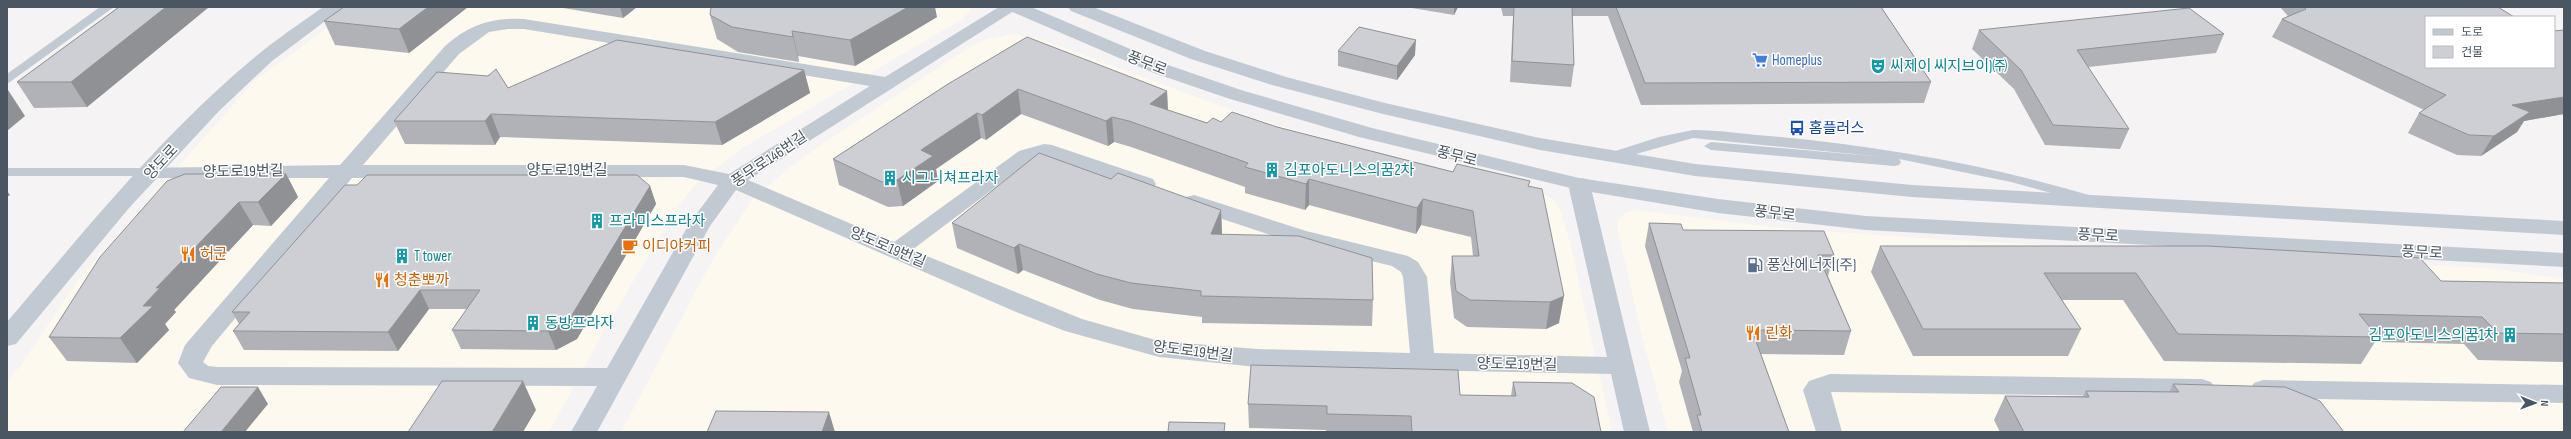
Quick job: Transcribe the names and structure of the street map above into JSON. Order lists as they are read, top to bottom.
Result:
{
  "streets": {
    "street": [
      "풍무로",
      "풍무로146번길",
      "양도로",
      "양도로19번길"
    ]
  },
  "crossings": [
    ["풍무로146번길", "양도로19번길"],
    ["양도로", "양도로19번길"]
  ],
  "places": {
    "supermarket": ["Homeplus"],
    "theatre": ["씨제이 씨지브이)㈜"],
    "bus stop": ["홈플러스"],
    "building": [
      "김포아도니스의꿈2차",
      "시그니쳐프라자",
      "프라미스프라자",
      "T tower",
      "동방프라자",
      "김포아도니스의꿈1차"
    ],
    "cafe": ["이디야커피"],
    "restaurant": ["허군", "청춘뽀까", "린화"],
    "fuel station": ["풍산에너지(주)"]
  },
  "legend": ["도로", "건물"],
  "north": "right"
}
